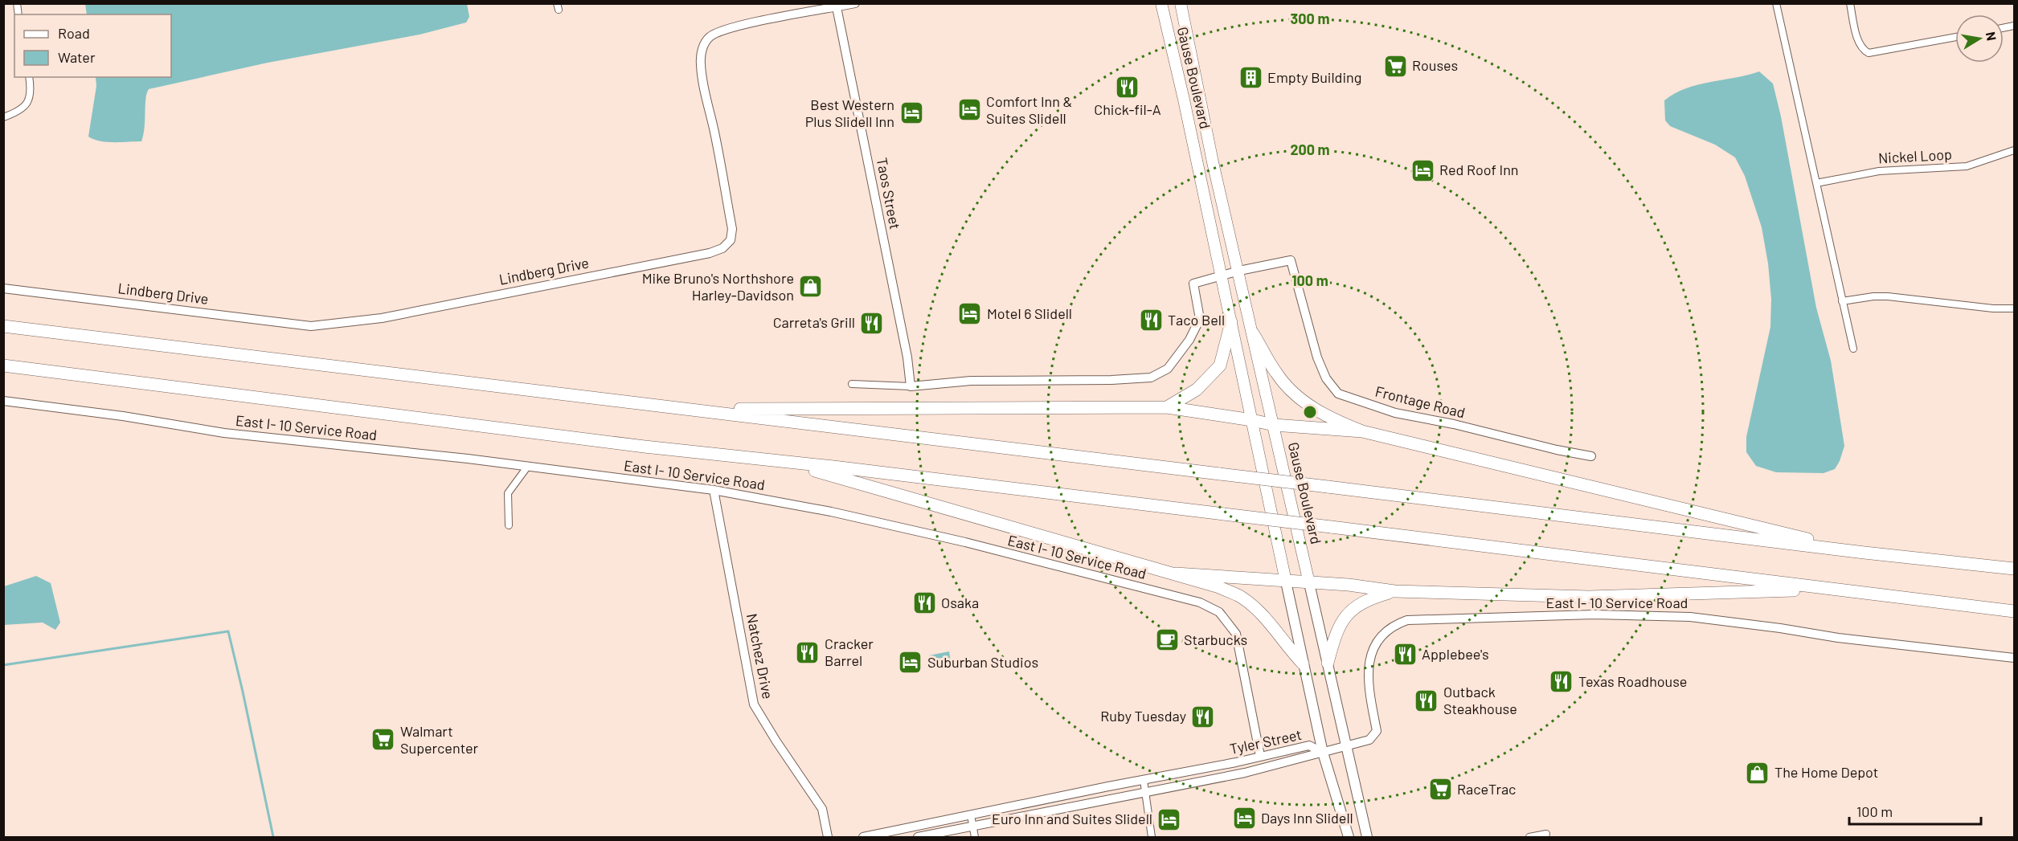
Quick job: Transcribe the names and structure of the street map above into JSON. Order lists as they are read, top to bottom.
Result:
{
  "streets": {
    "main road": ["Gause Boulevard"],
    "street": [
      "Nickel Loop",
      "Taos Street",
      "Lindberg Drive",
      "Frontage Road",
      "East I- 10 Service Road",
      "Natchez Drive",
      "Tyler Street"
    ]
  },
  "crossings": [
    ["Gause Boulevard", "Frontage Road"],
    ["Gause Boulevard", "East I- 10 Service Road"],
    ["Gause Boulevard", "Tyler Street"],
    ["Taos Street", "Lindberg Drive"],
    ["Taos Street", "Frontage Road"],
    ["East I- 10 Service Road", "Natchez Drive"],
    ["East I- 10 Service Road", "Tyler Street"]
  ],
  "places": {
    "supermarket": ["Rouses", "Walmart Supercenter", "RaceTrac"],
    "building": ["Empty Building"],
    "restaurant": [
      "Chick-fil-A",
      "Taco Bell",
      "Carreta's Grill",
      "Osaka",
      "Cracker Barrel",
      "Applebee's",
      "Texas Roadhouse",
      "Outback Steakhouse",
      "Ruby Tuesday"
    ],
    "hotel": [
      "Comfort Inn & Suites Slidell",
      "Best Western Plus Slidell Inn",
      "Red Roof Inn",
      "Motel 6 Slidell",
      "Suburban Studios",
      "Days Inn Slidell",
      "Euro Inn and Suites Slidell"
    ],
    "shop": ["Mike Bruno's Northshore Harley-Davidson", "The Home Depot"],
    "cafe": ["Starbucks"]
  },
  "legend": ["Road", "Water"],
  "scale_bar": "100 m",
  "north": "right",
  "rings": ["300 m", "200 m", "100 m"]
}
